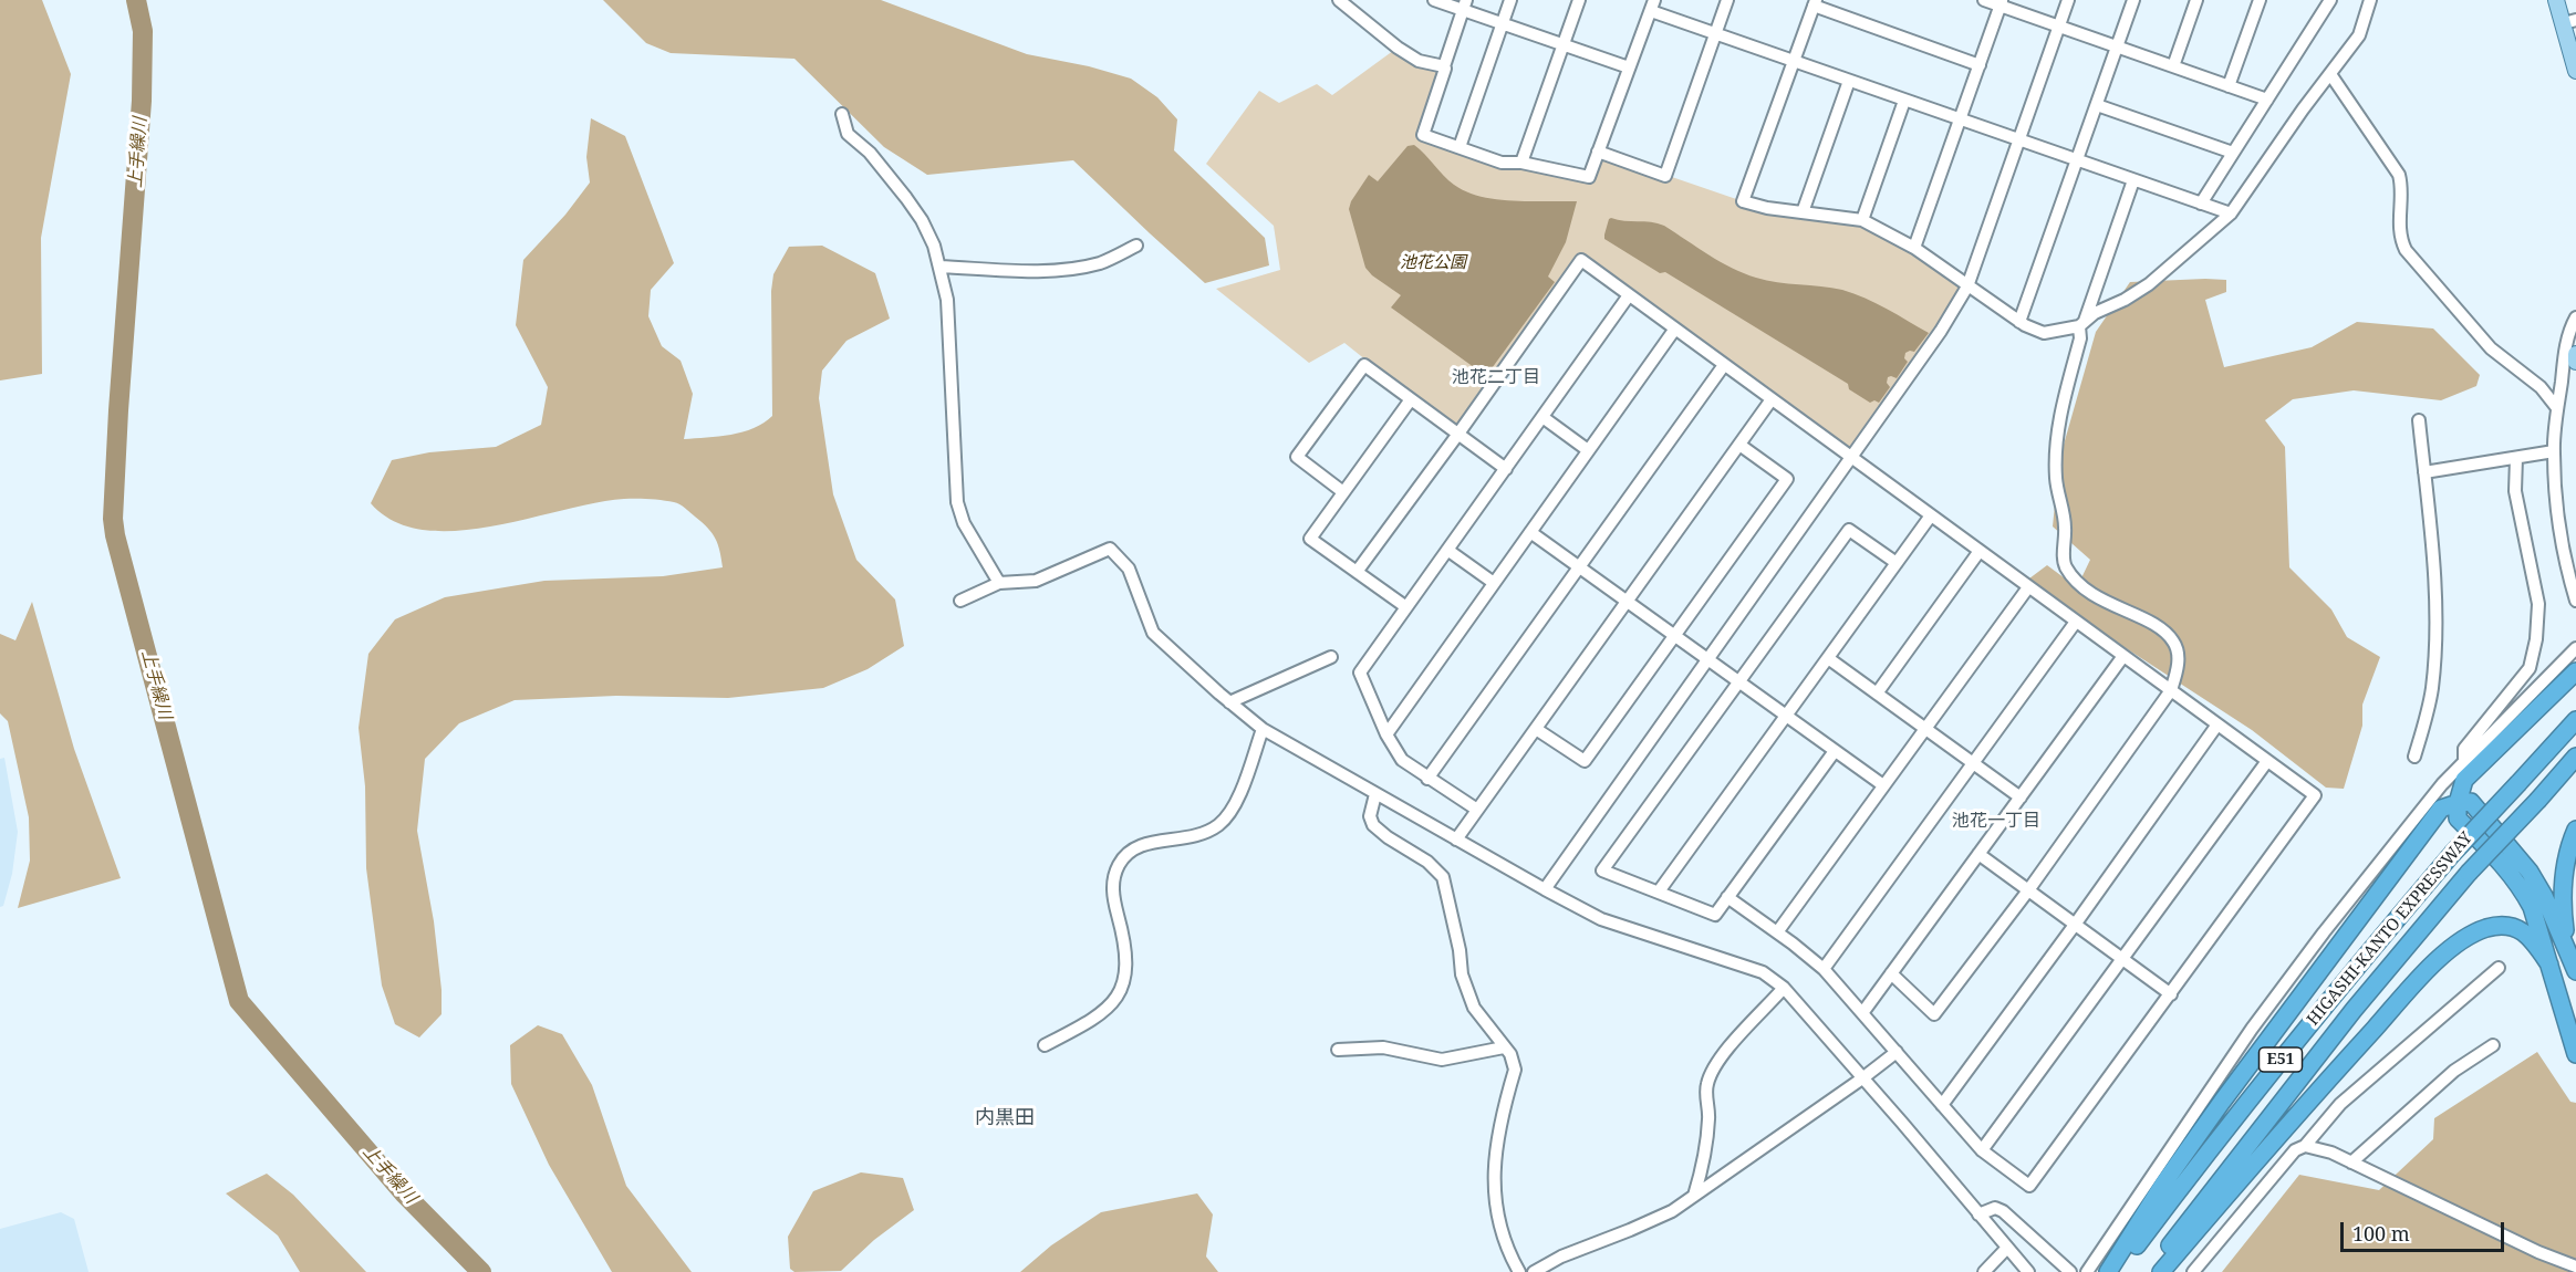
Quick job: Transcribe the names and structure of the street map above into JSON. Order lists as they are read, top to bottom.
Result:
{
  "streets": {
    "highway": ["HIGASHI-KANTO EXPRESSWAY", "E51"]
  },
  "districts": ["池花二丁目", "池花一丁目", "内黒田"],
  "water": ["上手繰川"],
  "parks": ["池花公園"],
  "scale_bar": "100 m"
}
